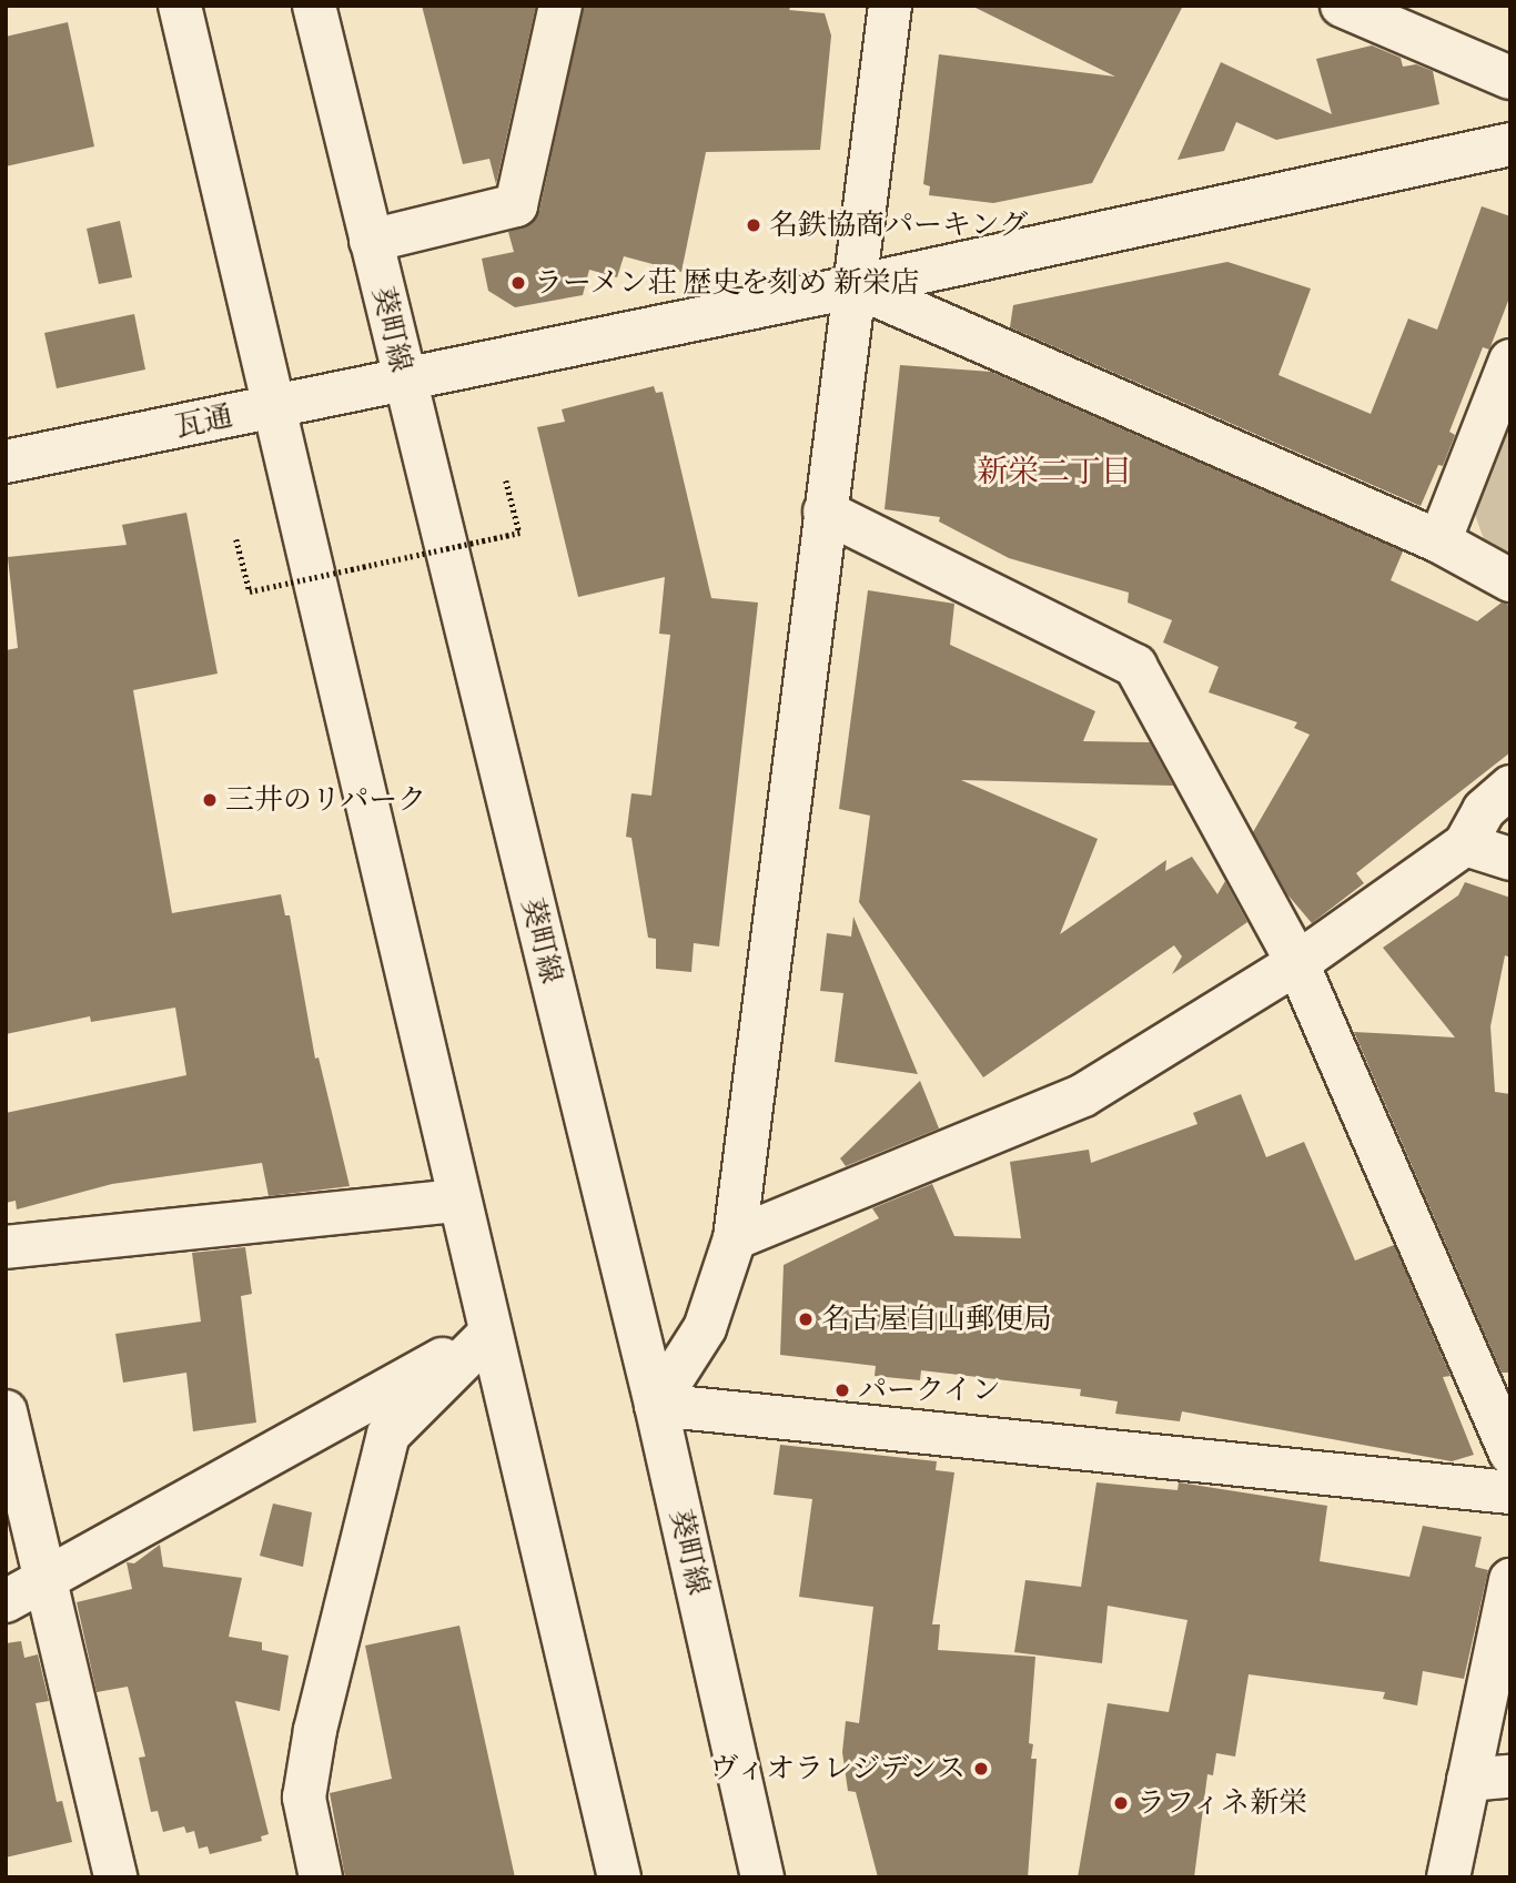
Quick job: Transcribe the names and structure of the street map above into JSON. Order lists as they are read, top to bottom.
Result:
{
  "streets": {
    "street": ["葵町線", "瓦通"]
  },
  "crossings": [
    ["葵町線", "瓦通"]
  ],
  "districts": ["新栄二丁目"],
  "places": [
    "名鉄協商パーキング",
    "ラーメン荘 歴史を刻め 新栄店",
    "三井のリパーク",
    "名古屋白山郵便局",
    "パークイン",
    "ヴィオラレジデンス",
    "ラフィネ新栄"
  ]
}
